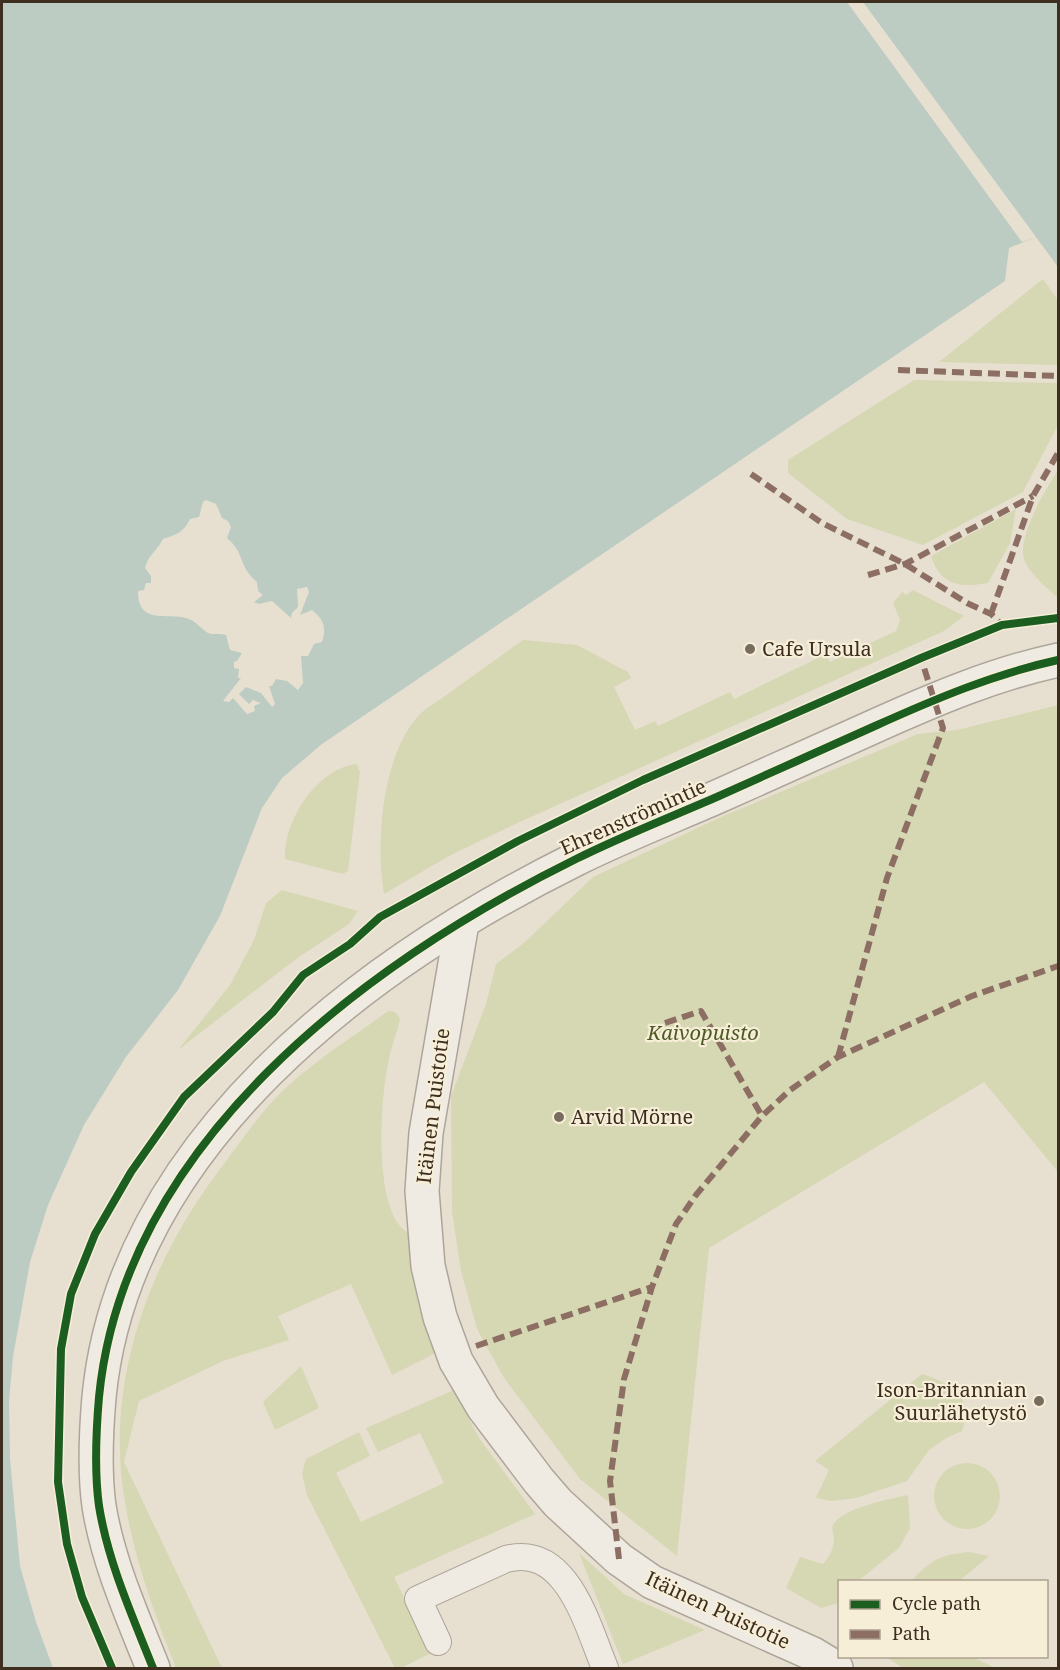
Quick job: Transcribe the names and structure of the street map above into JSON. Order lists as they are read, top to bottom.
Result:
{
  "streets": {
    "street": ["Ehrenströmintie", "Itäinen Puistotie"]
  },
  "crossings": [
    ["Ehrenströmintie", "Itäinen Puistotie"]
  ],
  "parks": ["Kaivopuisto"],
  "places": ["Cafe Ursula", "Arvid Mörne", "Ison-Britannian Suurlähetystö"],
  "legend": ["Cycle path", "Path"]
}
